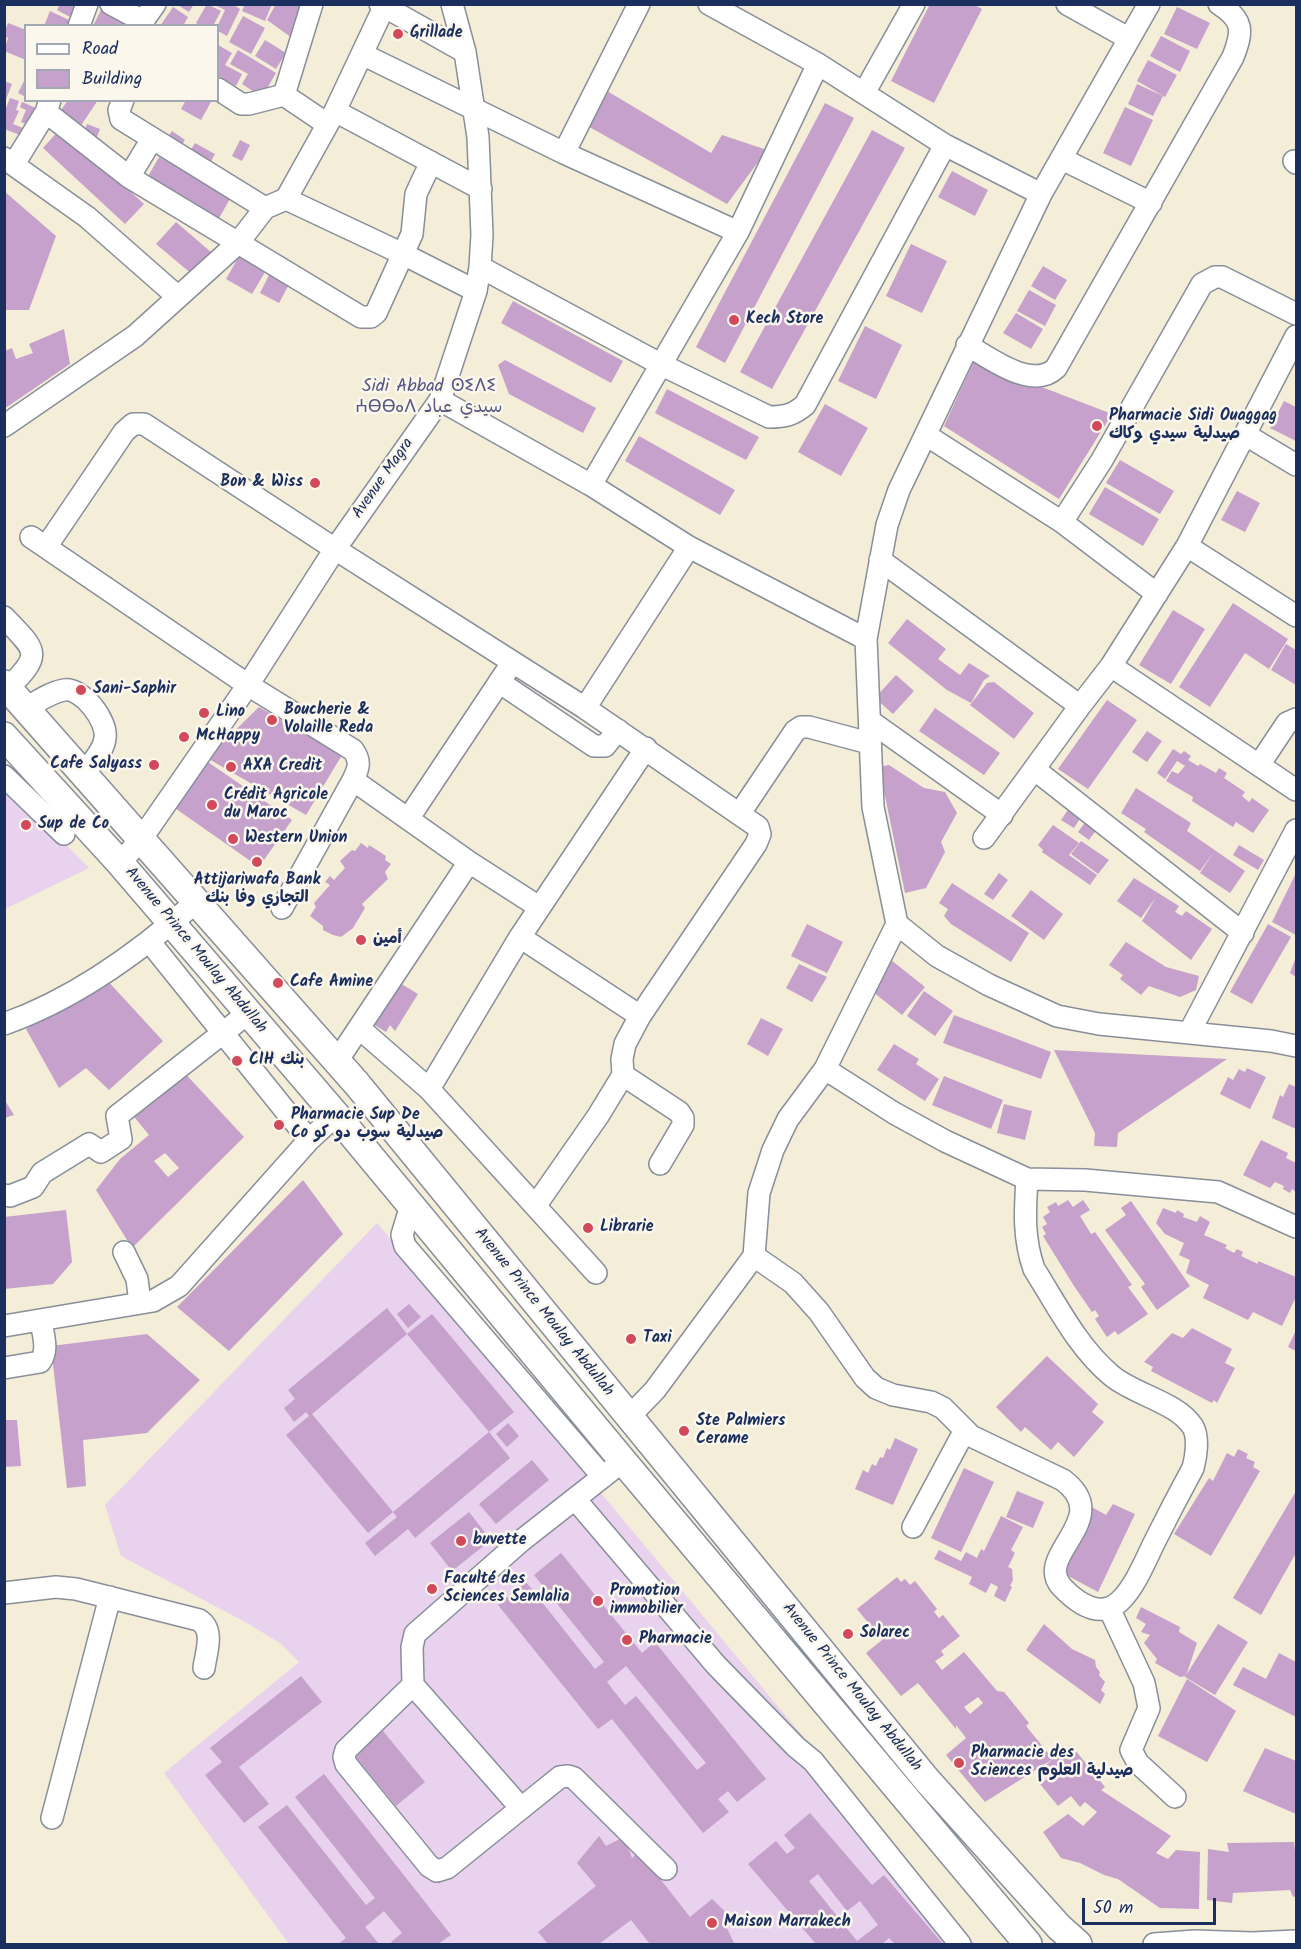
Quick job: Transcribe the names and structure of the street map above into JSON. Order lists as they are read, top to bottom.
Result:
{
  "streets": {
    "main road": ["Avenue Prince Moulay Abdullah"],
    "street": ["Avenue Magra"]
  },
  "crossings": [
    ["Avenue Magra", "Avenue Prince Moulay Abdullah"]
  ],
  "districts": ["Sidi Abbad ⵙⵉⴷⵉ ⵄⴱⴱⴰⴷ سيدي عباد"],
  "places": [
    "Grillade",
    "Kech Store",
    "Pharmacie Sidi Ouaggag صيدلية سيدي وكاك",
    "Bon & Wiss",
    "Sani-Saphir",
    "Lino",
    "Boucherie & Volaille Reda",
    "McHappy",
    "Cafe Salyass",
    "AXA Credit",
    "Crédit Agricole du Maroc",
    "Sup de Co",
    "Western Union",
    "Attijariwafa Bank التجاري وفا بنك",
    "أمين",
    "Cafe Amine",
    "CIH بنك",
    "Pharmacie Sup De Co صيدلية سوب دو كو",
    "Librarie",
    "Taxi",
    "Ste Palmiers Cerame",
    "buvette",
    "Faculté des Sciences Semlalia",
    "Promotion immobilier",
    "Solarec",
    "Pharmacie",
    "Pharmacie des Sciences صيدلية العلوم",
    "Maison Marrakech"
  ],
  "legend": ["Road", "Building"],
  "scale_bar": "50 m"
}
